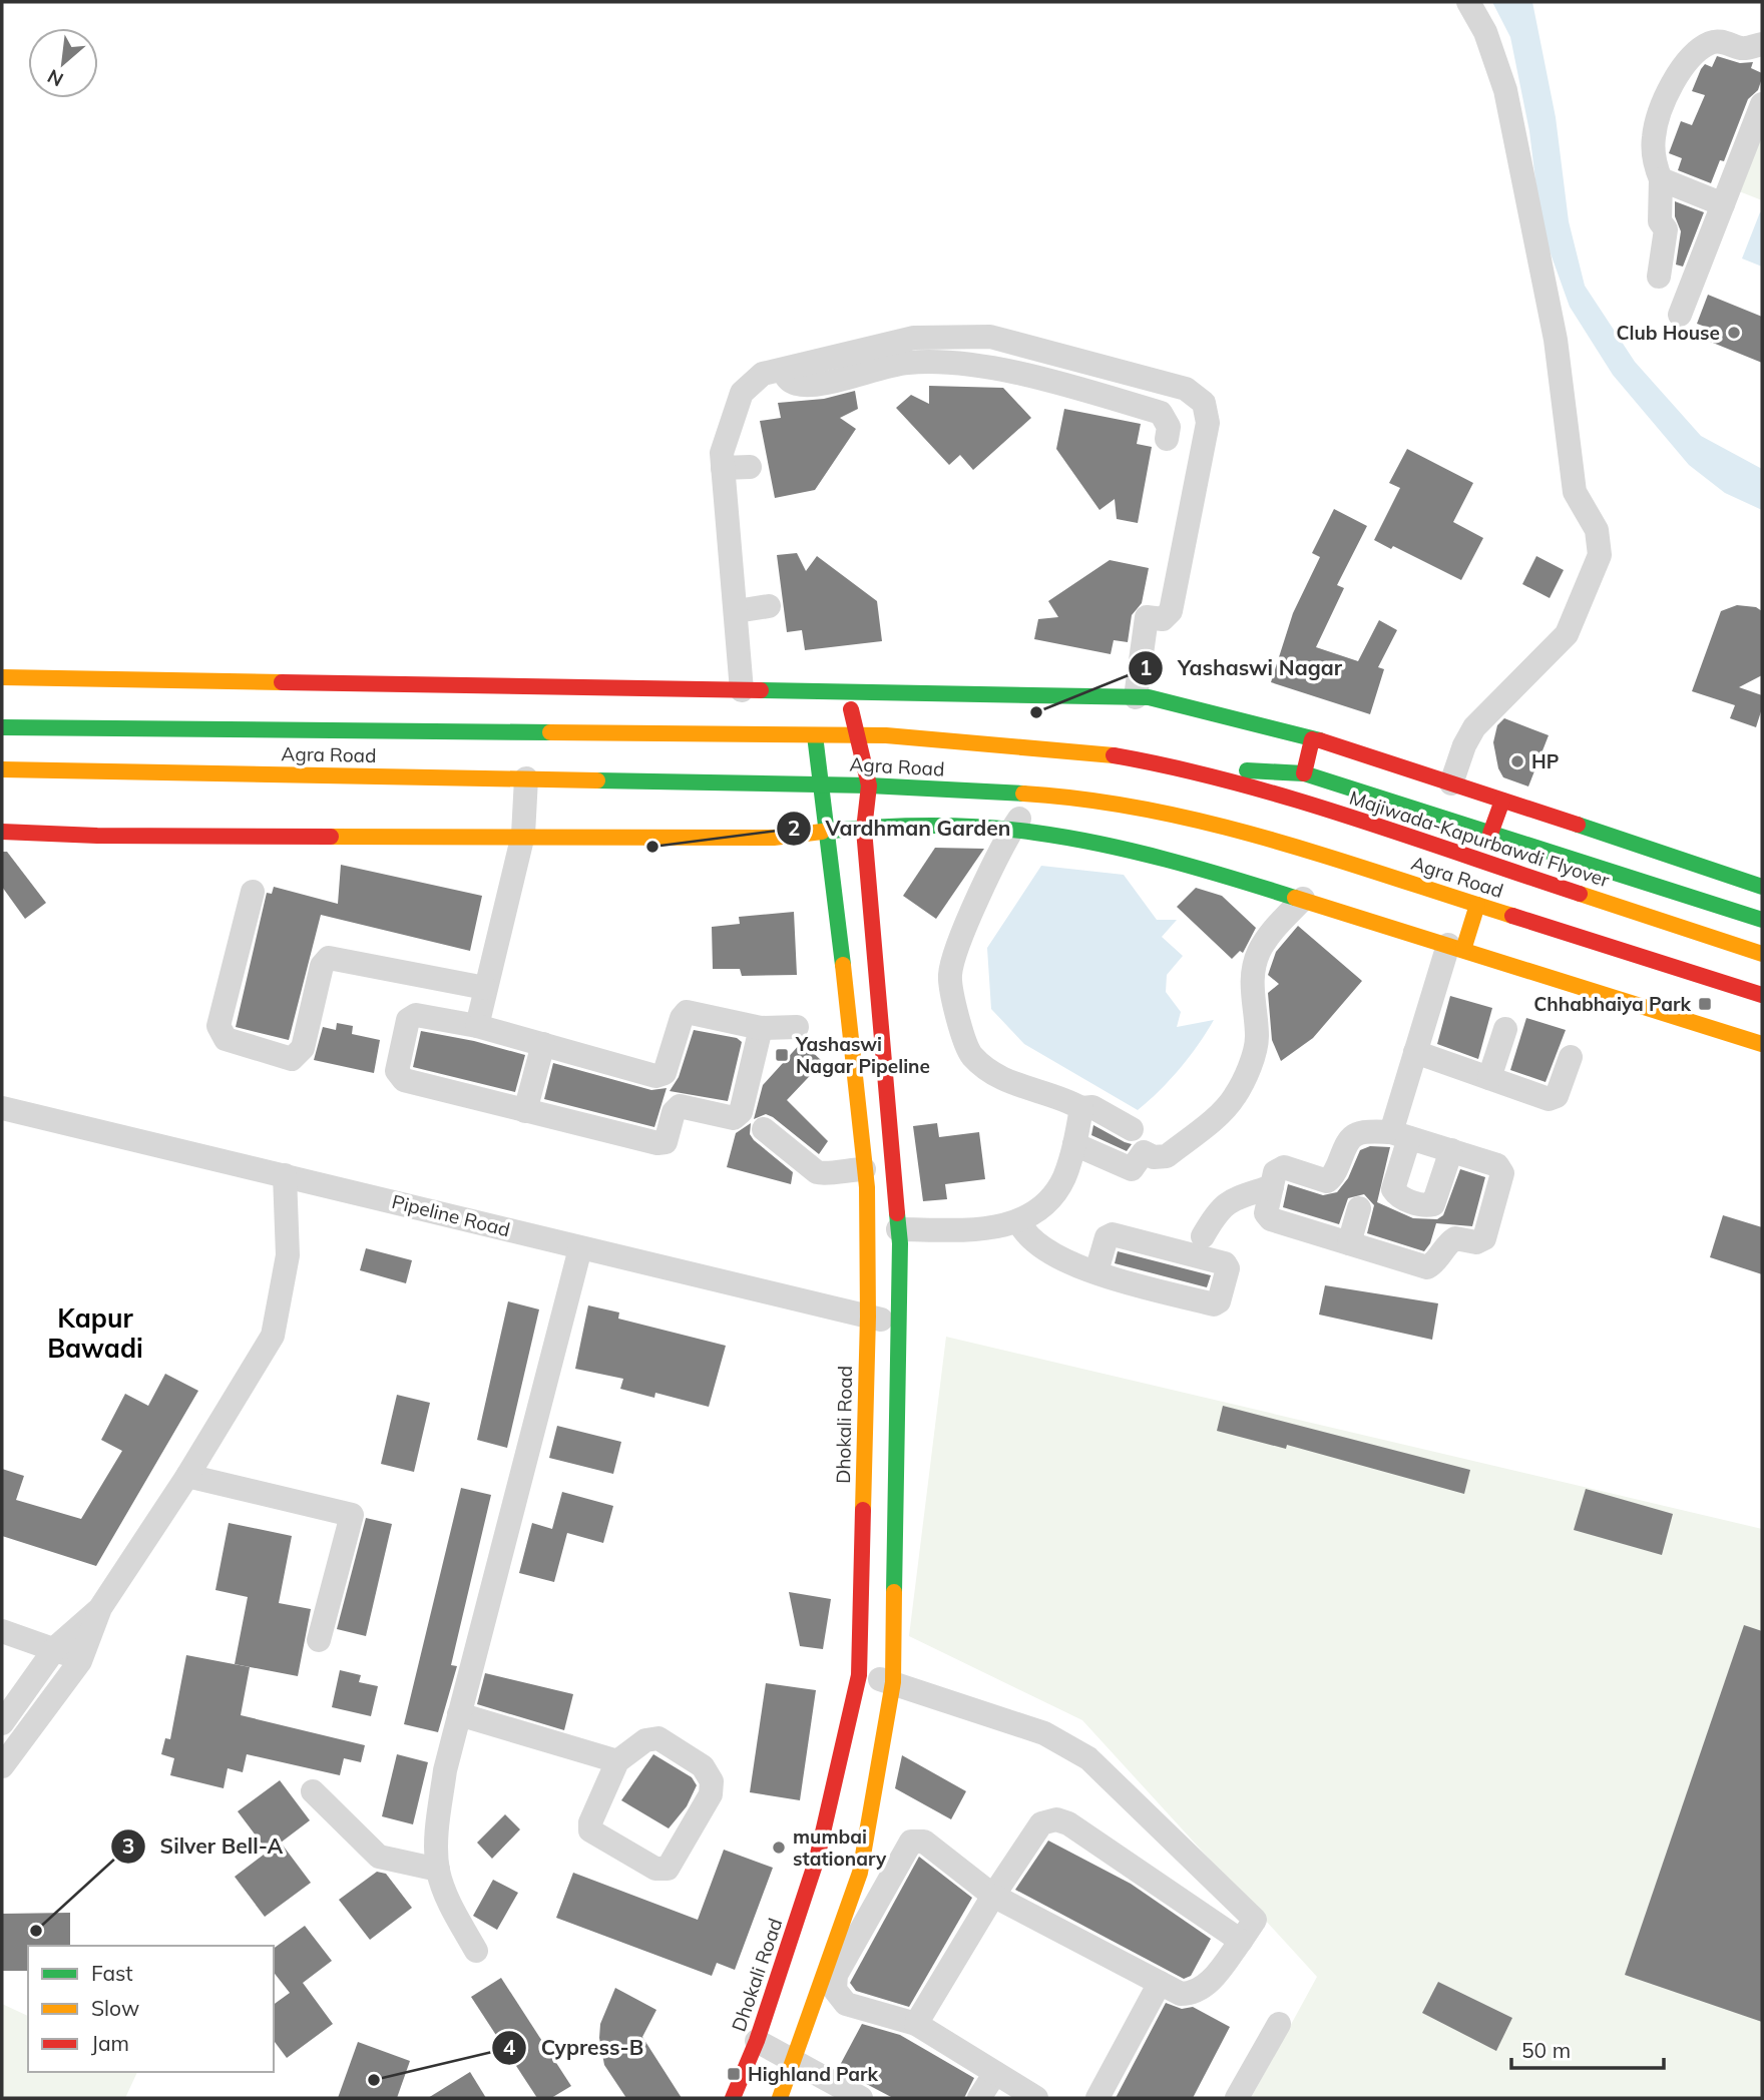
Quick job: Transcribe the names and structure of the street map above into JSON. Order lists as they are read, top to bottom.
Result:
{
  "streets": {
    "main road": ["Agra Road", "Majiwada-Kapurbawdi Flyover", "Dhokali Road"],
    "street": ["Pipeline Road"]
  },
  "crossings": [
    ["Agra Road", "Majiwada-Kapurbawdi Flyover"],
    ["Agra Road", "Dhokali Road"],
    ["Pipeline Road", "Dhokali Road"]
  ],
  "districts": ["Kapur Bawadi"],
  "places": {
    "other": [
      "Club House",
      "Yashaswi Nagar",
      "HP",
      "Vardhman Garden",
      "mumbai stationary",
      "Silver Bell-A",
      "Cypress-B"
    ],
    "transit": ["Chhabhaiya Park", "Yashaswi Nagar Pipeline", "Highland Park"]
  },
  "legend": ["Fast", "Slow", "Jam"],
  "scale_bar": "50 m",
  "north": "bottom left"
}
